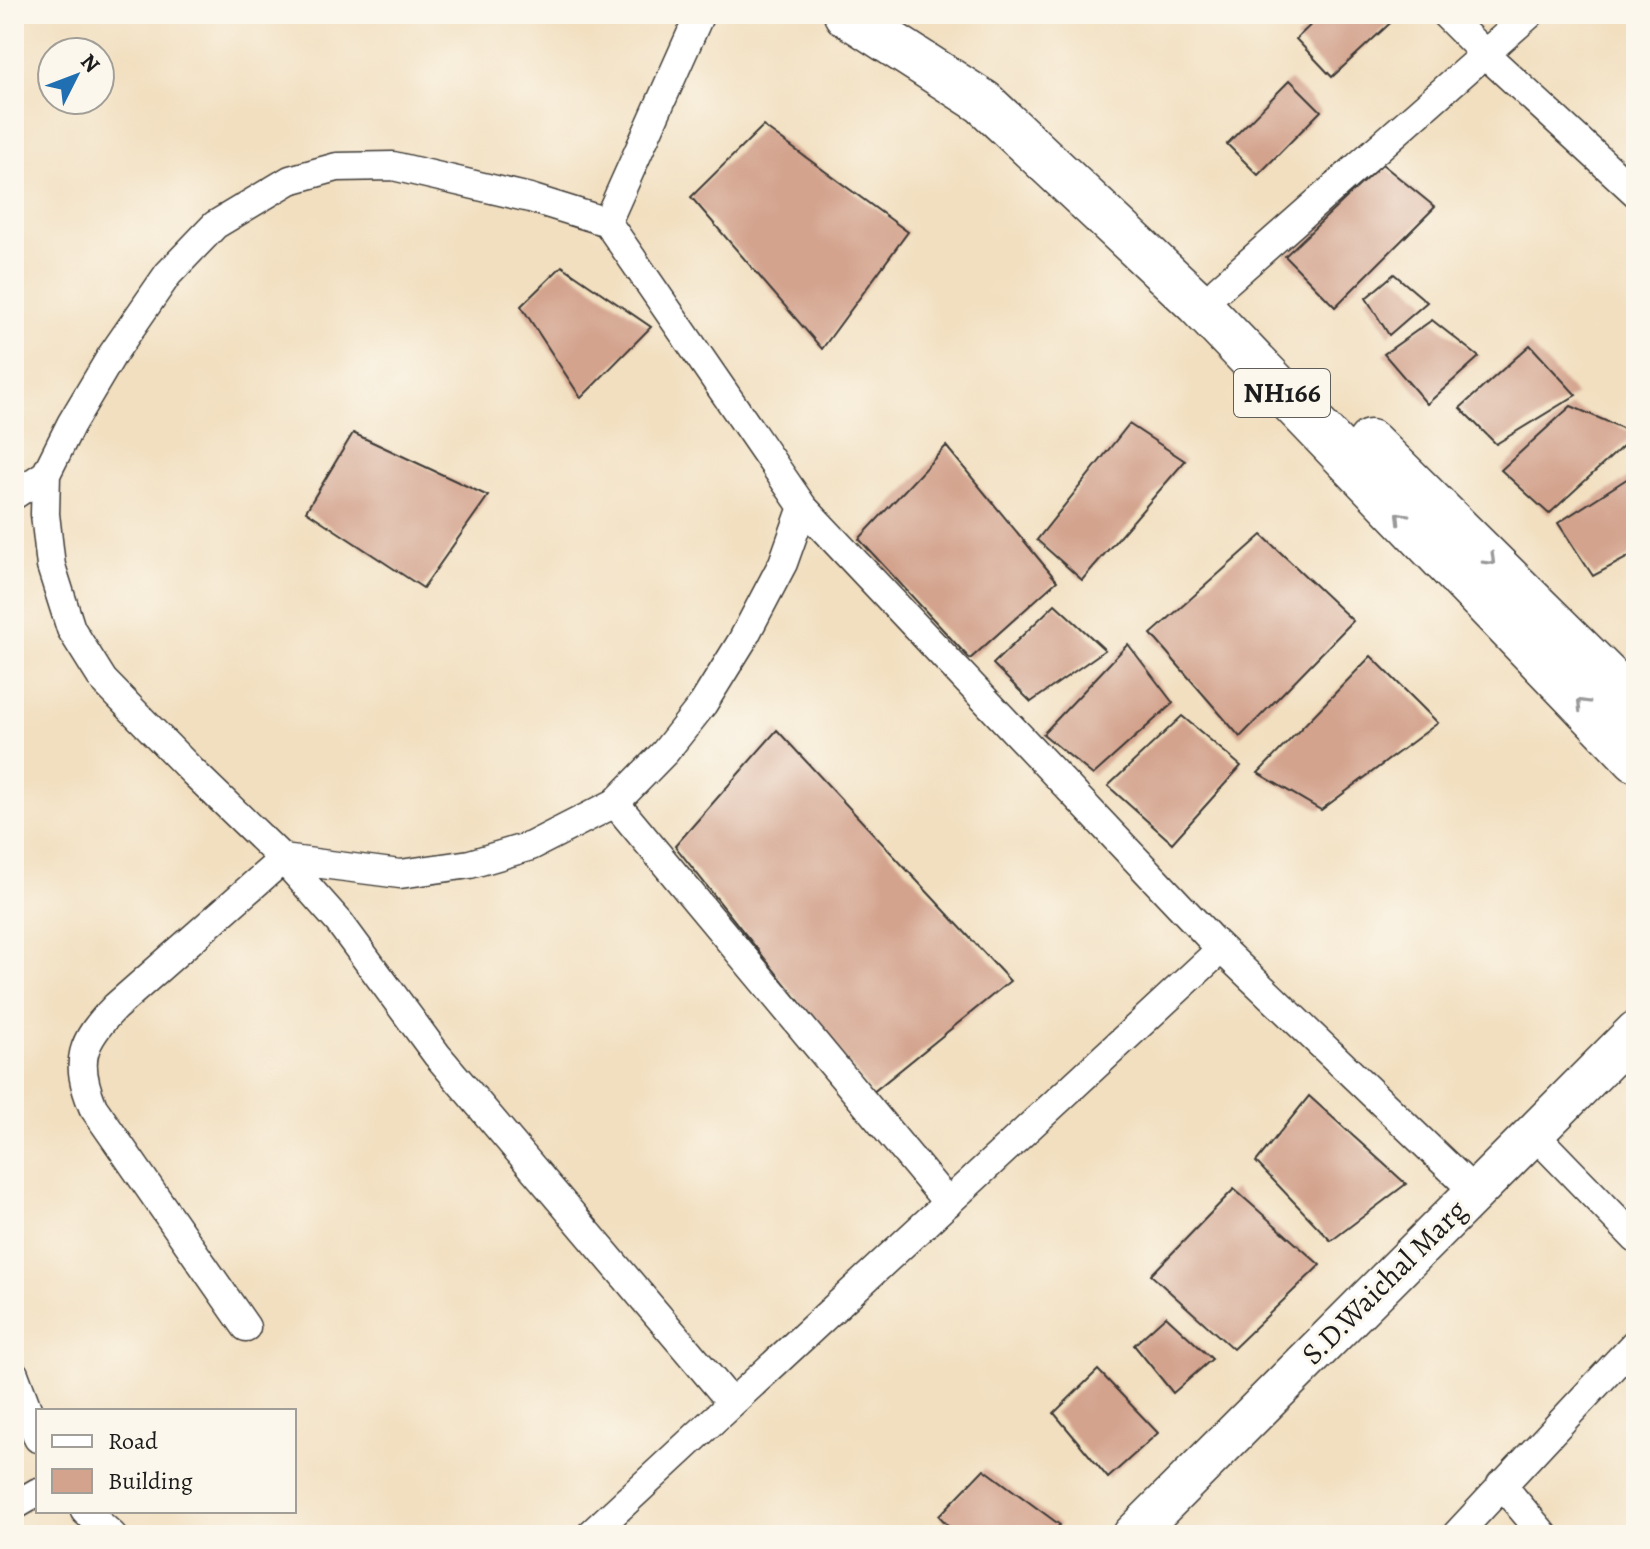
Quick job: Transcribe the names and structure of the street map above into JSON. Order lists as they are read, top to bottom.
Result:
{
  "streets": {
    "highway": ["NH166"],
    "street": ["S.D.Waichal Marg"]
  },
  "legend": ["Road", "Building"],
  "north": "top right"
}
